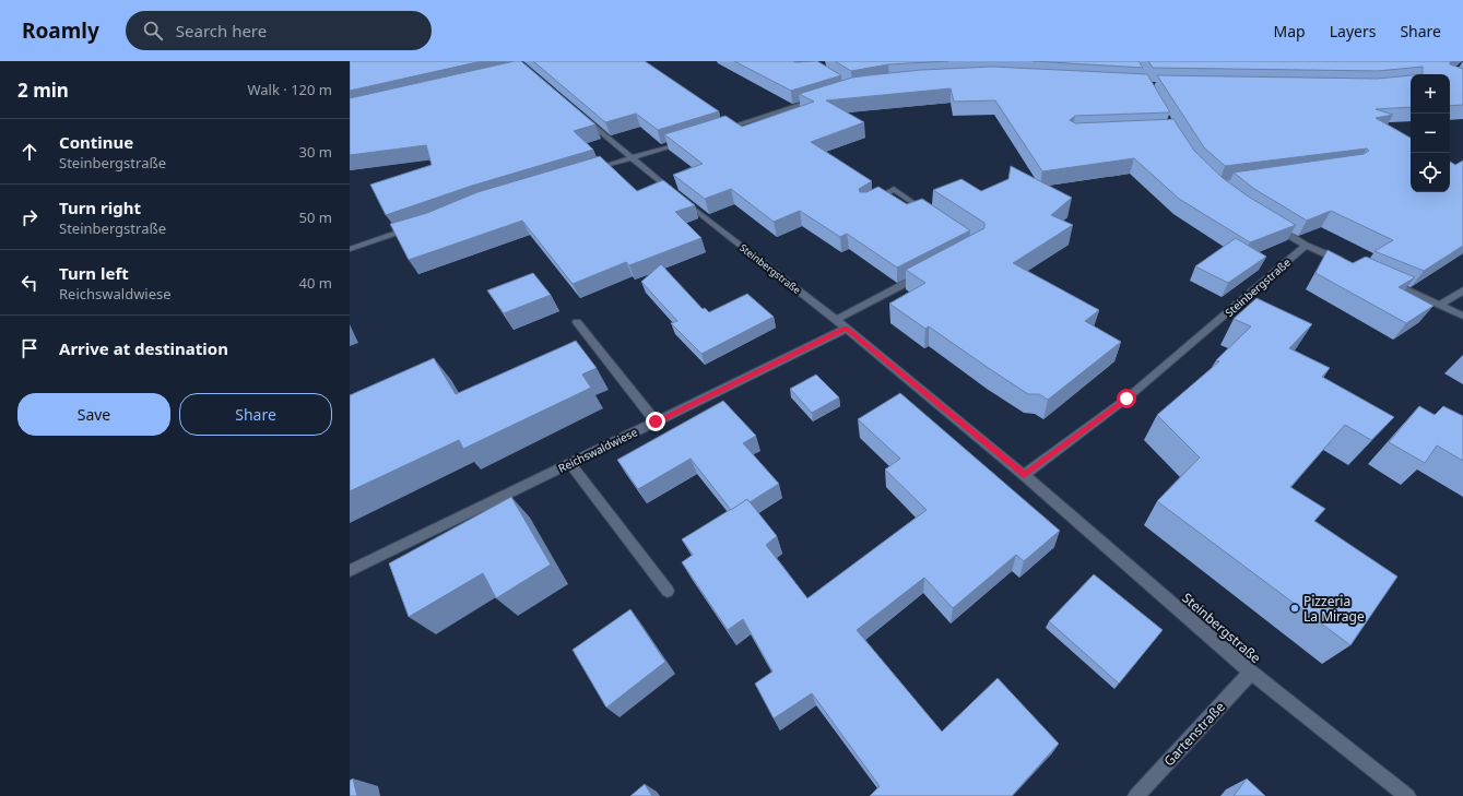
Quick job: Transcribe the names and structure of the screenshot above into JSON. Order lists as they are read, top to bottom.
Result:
{
  "streets": {
    "street": ["Steinbergstraße", "Reichswaldwiese", "Gartenstraße"]
  },
  "crossings": [
    ["Steinbergstraße", "Reichswaldwiese"],
    ["Steinbergstraße", "Gartenstraße"]
  ],
  "places": ["Pizzeria La Mirage"],
  "page": {
    "header": "Roamly",
    "search": "Search here",
    "nav": ["Map", "Layers", "Share"],
    "heading": ["2 min", "Walk · 120 m"],
    "map_buttons": ["+", "−"],
    "list": [
      ["Continue", "Steinbergstraße", "30 m"],
      ["Turn right", "Steinbergstraße", "50 m"],
      ["Turn left", "Reichswaldwiese", "40 m"],
      "Arrive at destination"
    ],
    "buttons": ["Save", "Share"]
  }
}
